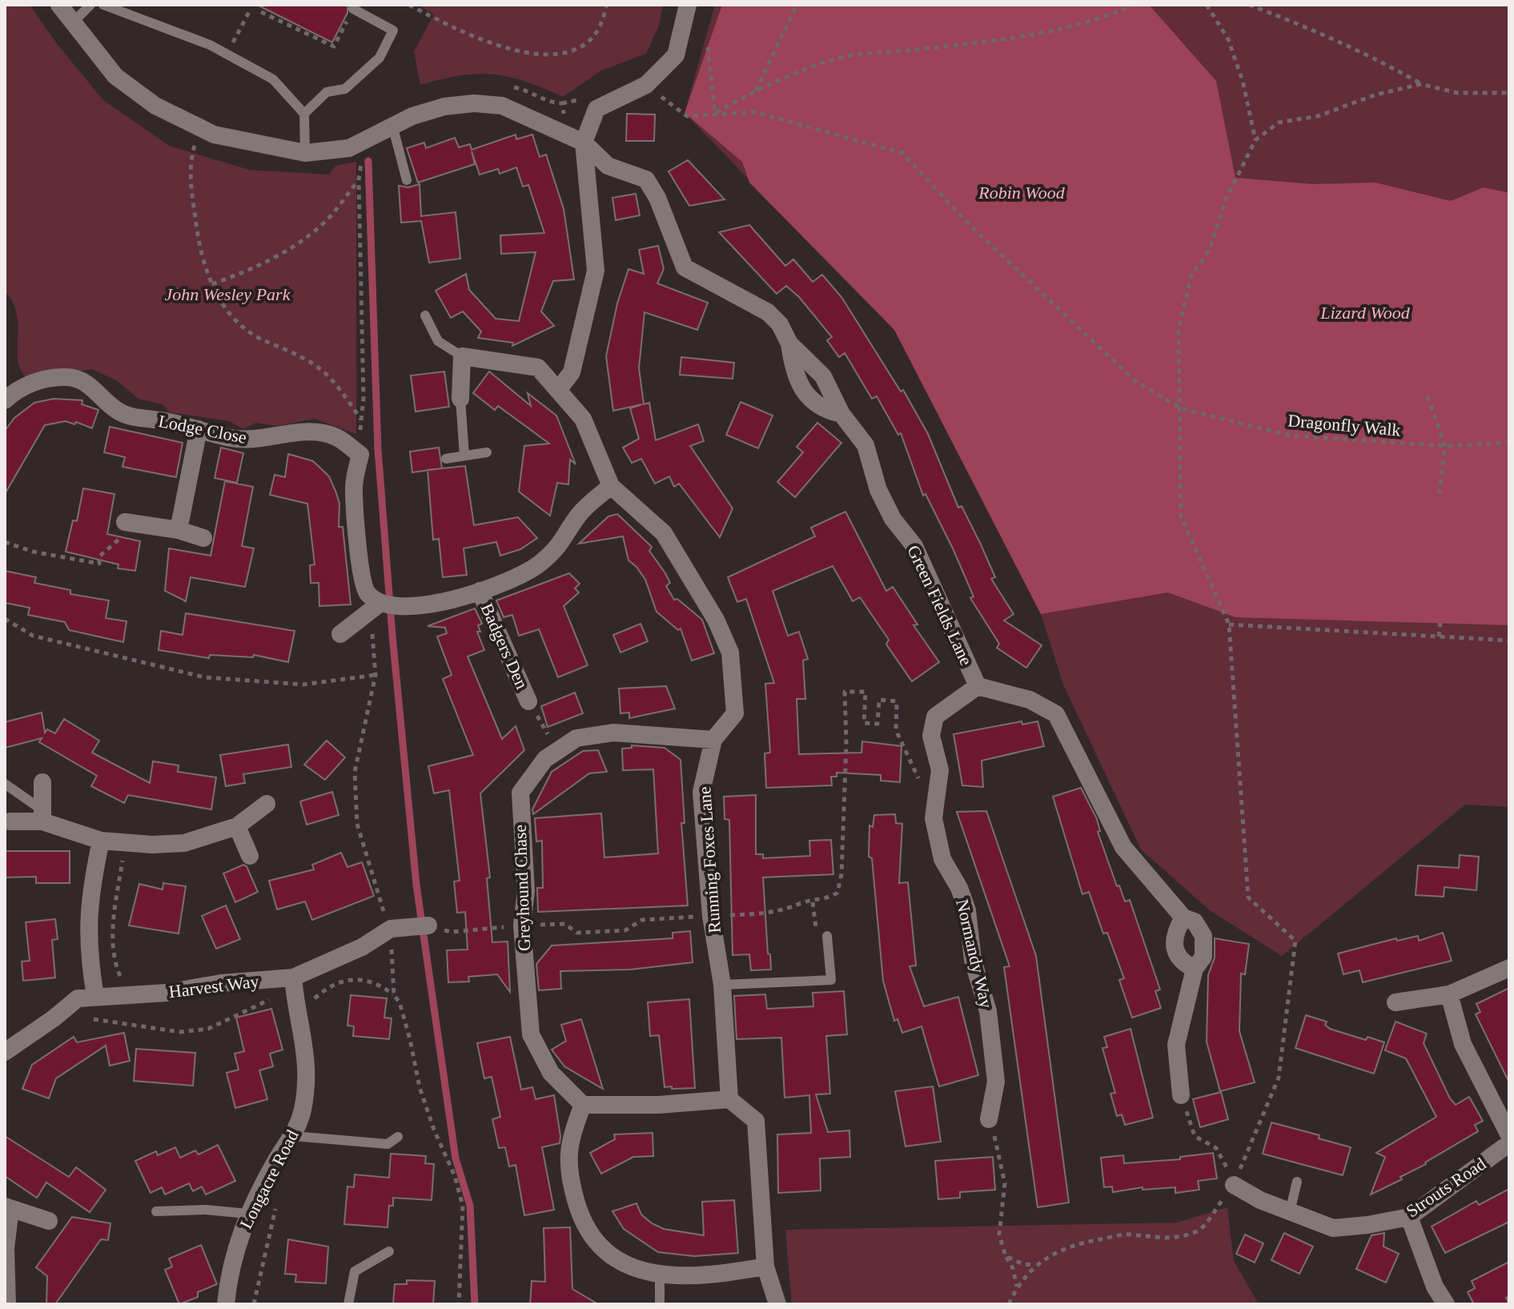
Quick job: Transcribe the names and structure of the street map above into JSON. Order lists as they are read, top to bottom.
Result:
{
  "streets": {
    "street": [
      "Lodge Close",
      "Green Fields Lane",
      "Badgers Den",
      "Running Foxes Lane",
      "Greyhound Chase",
      "Normandy Way",
      "Harvest Way",
      "Longacre Road",
      "Strouts Road"
    ],
    "path": ["Dragonfly Walk"]
  },
  "crossings": [
    ["Lodge Close", "Badgers Den"],
    ["Green Fields Lane", "Normandy Way"],
    ["Badgers Den", "Running Foxes Lane"],
    ["Running Foxes Lane", "Greyhound Chase"],
    ["Harvest Way", "Longacre Road"]
  ],
  "parks": ["Robin Wood", "John Wesley Park", "Lizard Wood"]
}
